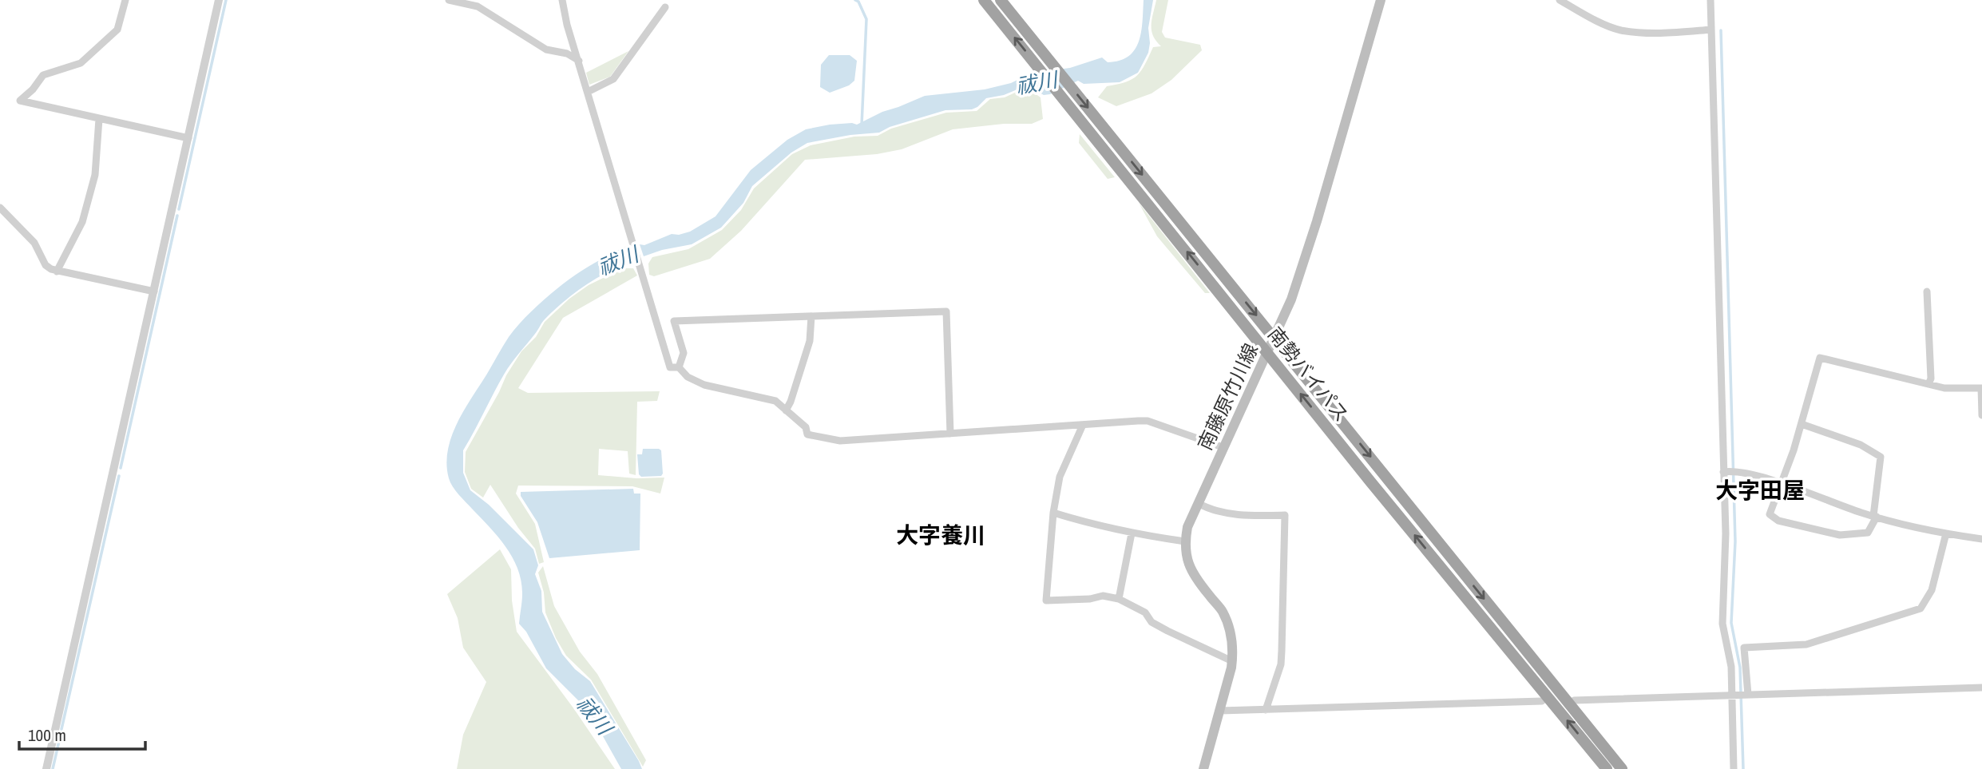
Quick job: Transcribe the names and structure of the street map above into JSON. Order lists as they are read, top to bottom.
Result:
{
  "streets": {
    "highway": ["南勢バイパス"],
    "main road": ["南藤原竹川線"]
  },
  "crossings": [
    ["南勢バイパス", "南藤原竹川線"]
  ],
  "districts": ["大字田屋", "大字養川"],
  "water": ["祓川"],
  "scale_bar": "100 m"
}
